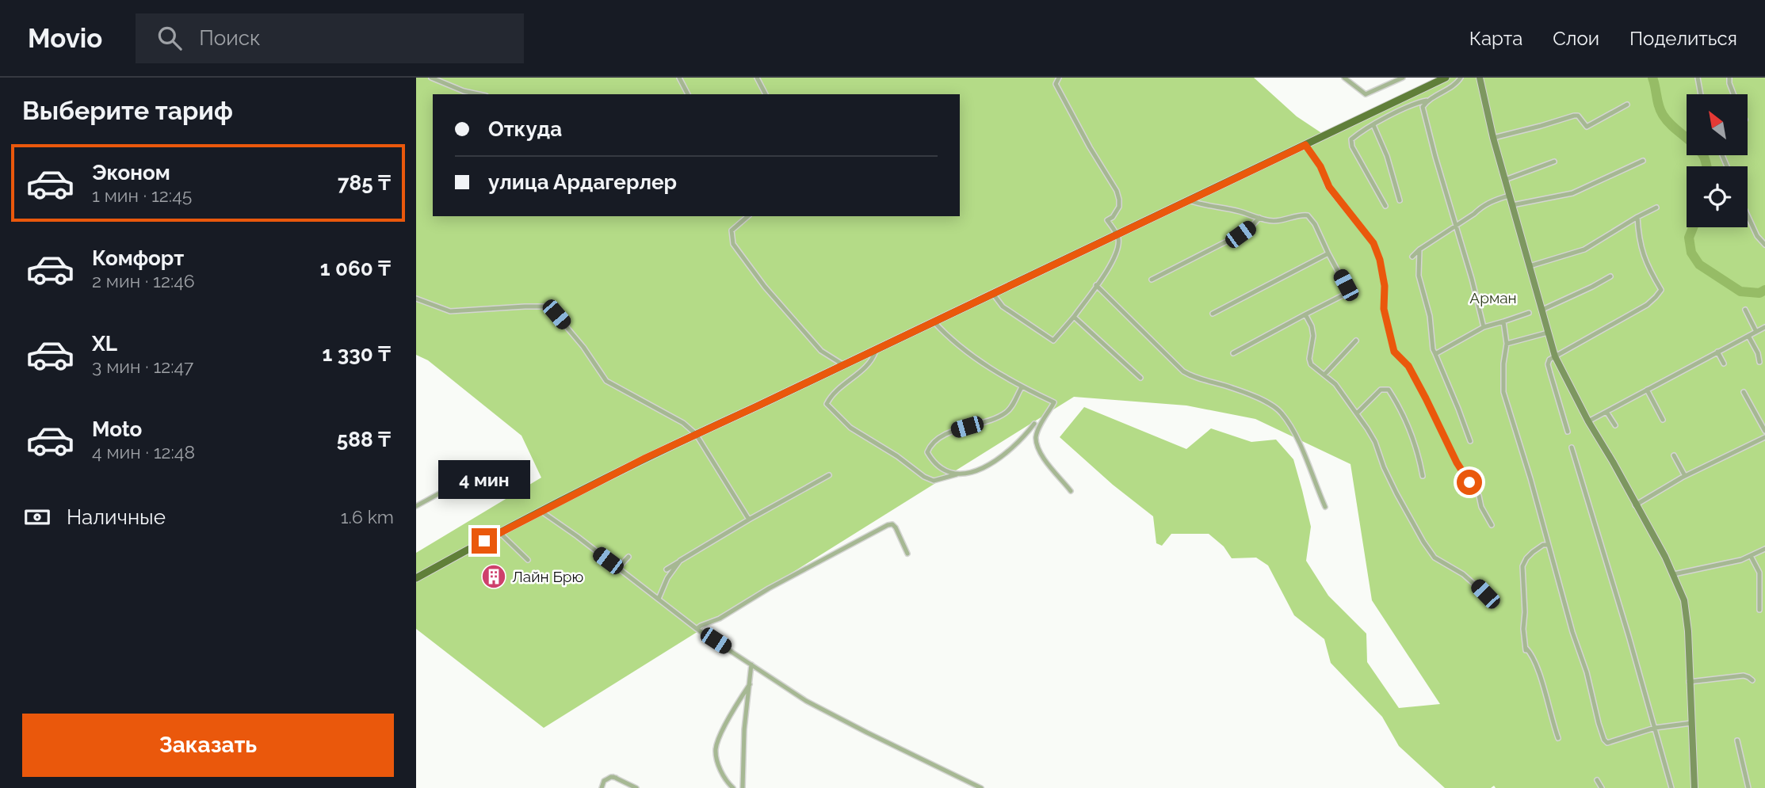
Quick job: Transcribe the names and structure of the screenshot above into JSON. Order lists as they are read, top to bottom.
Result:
{
  "parks": ["Арман"],
  "places": {
    "building": ["Лайн Брю"]
  },
  "north": "top left",
  "page": {
    "header": "Movio",
    "search": "Поиск",
    "nav": ["Карта", "Слои", "Поделиться"],
    "heading": "Выберите тариф",
    "banner": ["Откуда", "улица Ардагерлер"],
    "list": [
      {
        "name": "Эконом",
        "note": "1 мин · 12:45",
        "value": "785 ₸"
      },
      {
        "name": "Комфорт",
        "note": "2 мин · 12:46",
        "value": "1 060 ₸"
      },
      {
        "name": "XL",
        "note": "3 мин · 12:47",
        "value": "1 330 ₸"
      },
      {
        "name": "Moto",
        "note": "4 мин · 12:48",
        "value": "588 ₸"
      }
    ],
    "bubble": "4 мин",
    "pay": ["Наличные", "1.6 km"],
    "buttons": "Заказать"
  }
}
